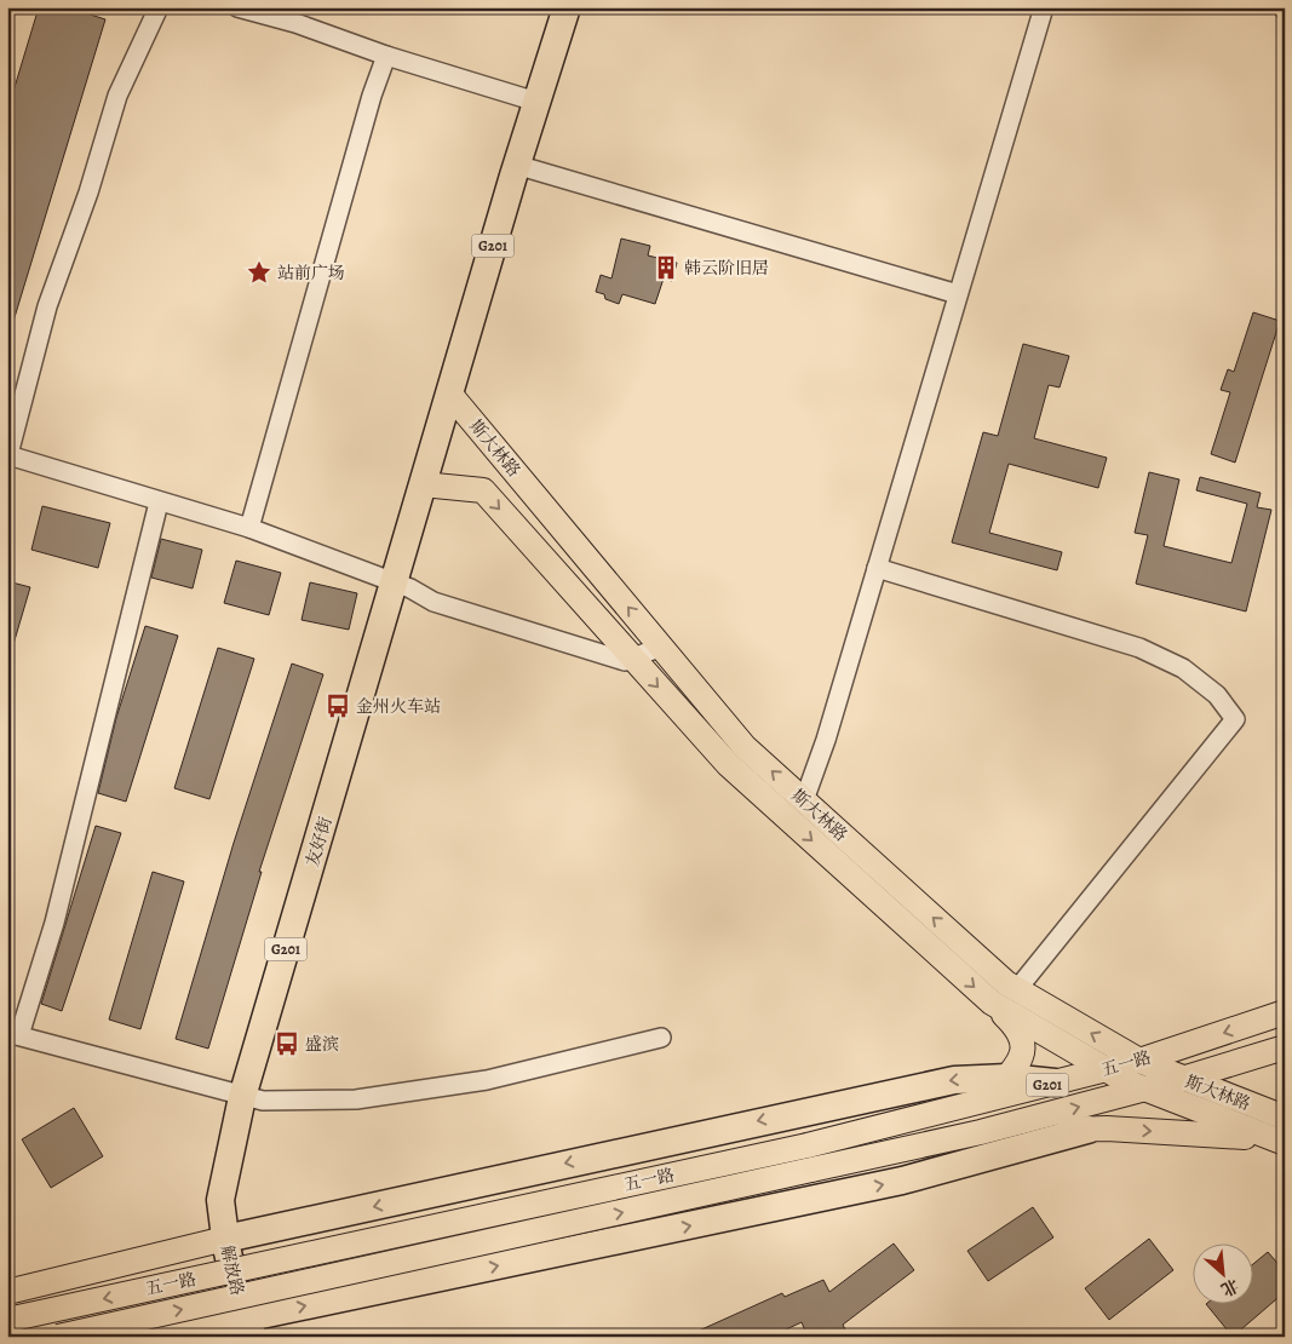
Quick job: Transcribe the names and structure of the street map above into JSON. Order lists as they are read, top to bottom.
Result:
{
  "streets": {
    "highway": ["G201", "友好街", "解放路"],
    "main road": ["斯大林路", "五一路"]
  },
  "crossings": [
    ["G201", "斯大林路"],
    ["G201", "友好街"],
    ["斯大林路", "友好街"],
    ["斯大林路", "五一路"],
    ["友好街", "解放路"]
  ],
  "places": {
    "building": ["韩云阶旧居"],
    "place": ["站前广场"],
    "bus stop": ["金州火车站", "盛滨"]
  },
  "north": "bottom right"
}
